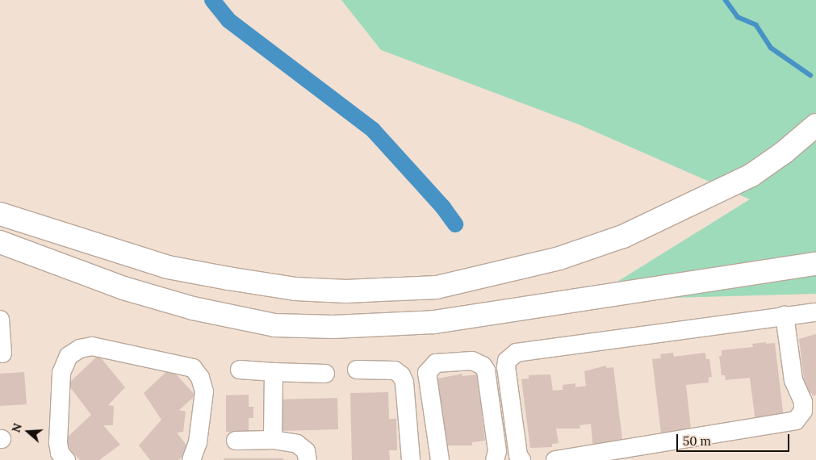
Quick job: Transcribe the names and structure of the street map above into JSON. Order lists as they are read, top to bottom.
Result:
{
  "scale_bar": "50 m",
  "north": "left"
}
